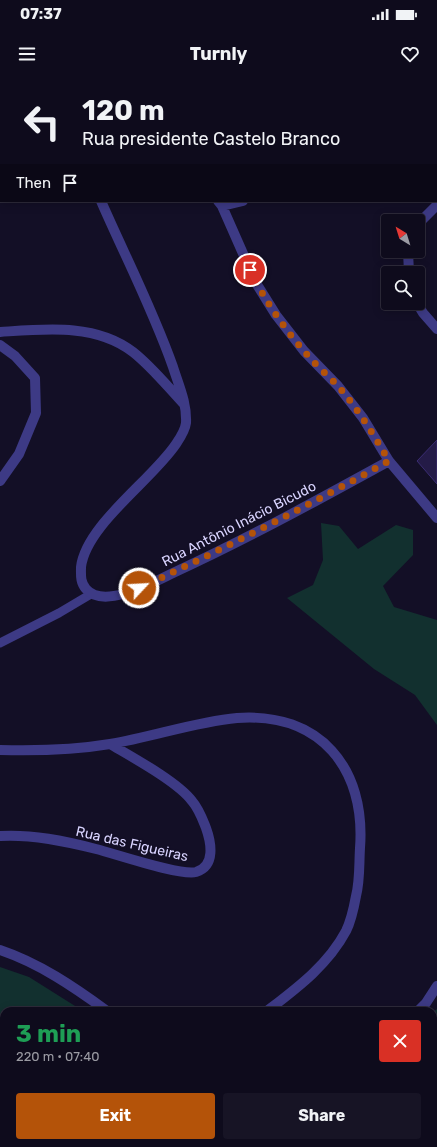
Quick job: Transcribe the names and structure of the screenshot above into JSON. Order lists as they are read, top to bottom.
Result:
{
  "streets": {
    "street": ["Rua Antônio Inácio Bicudo", "Rua das Figueiras"]
  },
  "north": "top left",
  "page": {
    "status": "07:37",
    "header": "Turnly",
    "turn": ["120 m", "Rua presidente Castelo Branco"],
    "then": "Then",
    "heading": ["3 min", "220 m · 07:40"],
    "buttons": ["Exit", "Share"]
  }
}
